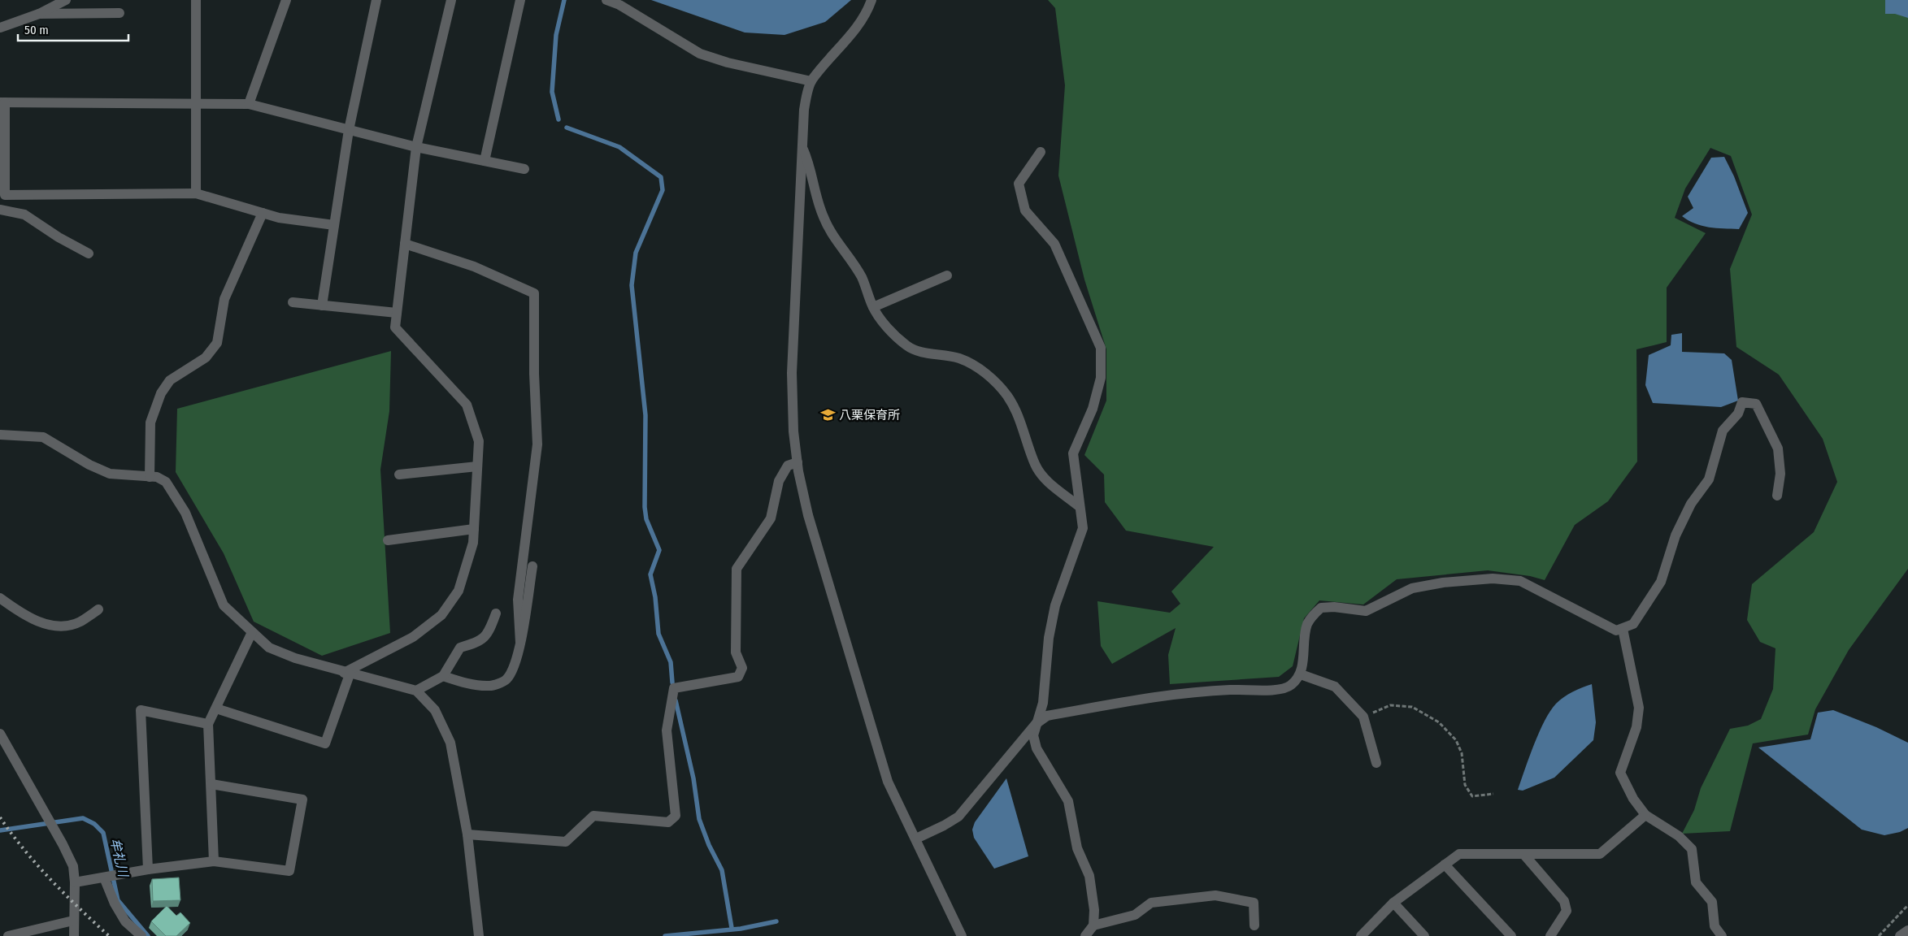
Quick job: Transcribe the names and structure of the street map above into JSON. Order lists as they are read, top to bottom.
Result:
{
  "water": ["牟礼川"],
  "places": {
    "school or university": ["八栗保育所"]
  },
  "scale_bar": "50 m"
}
